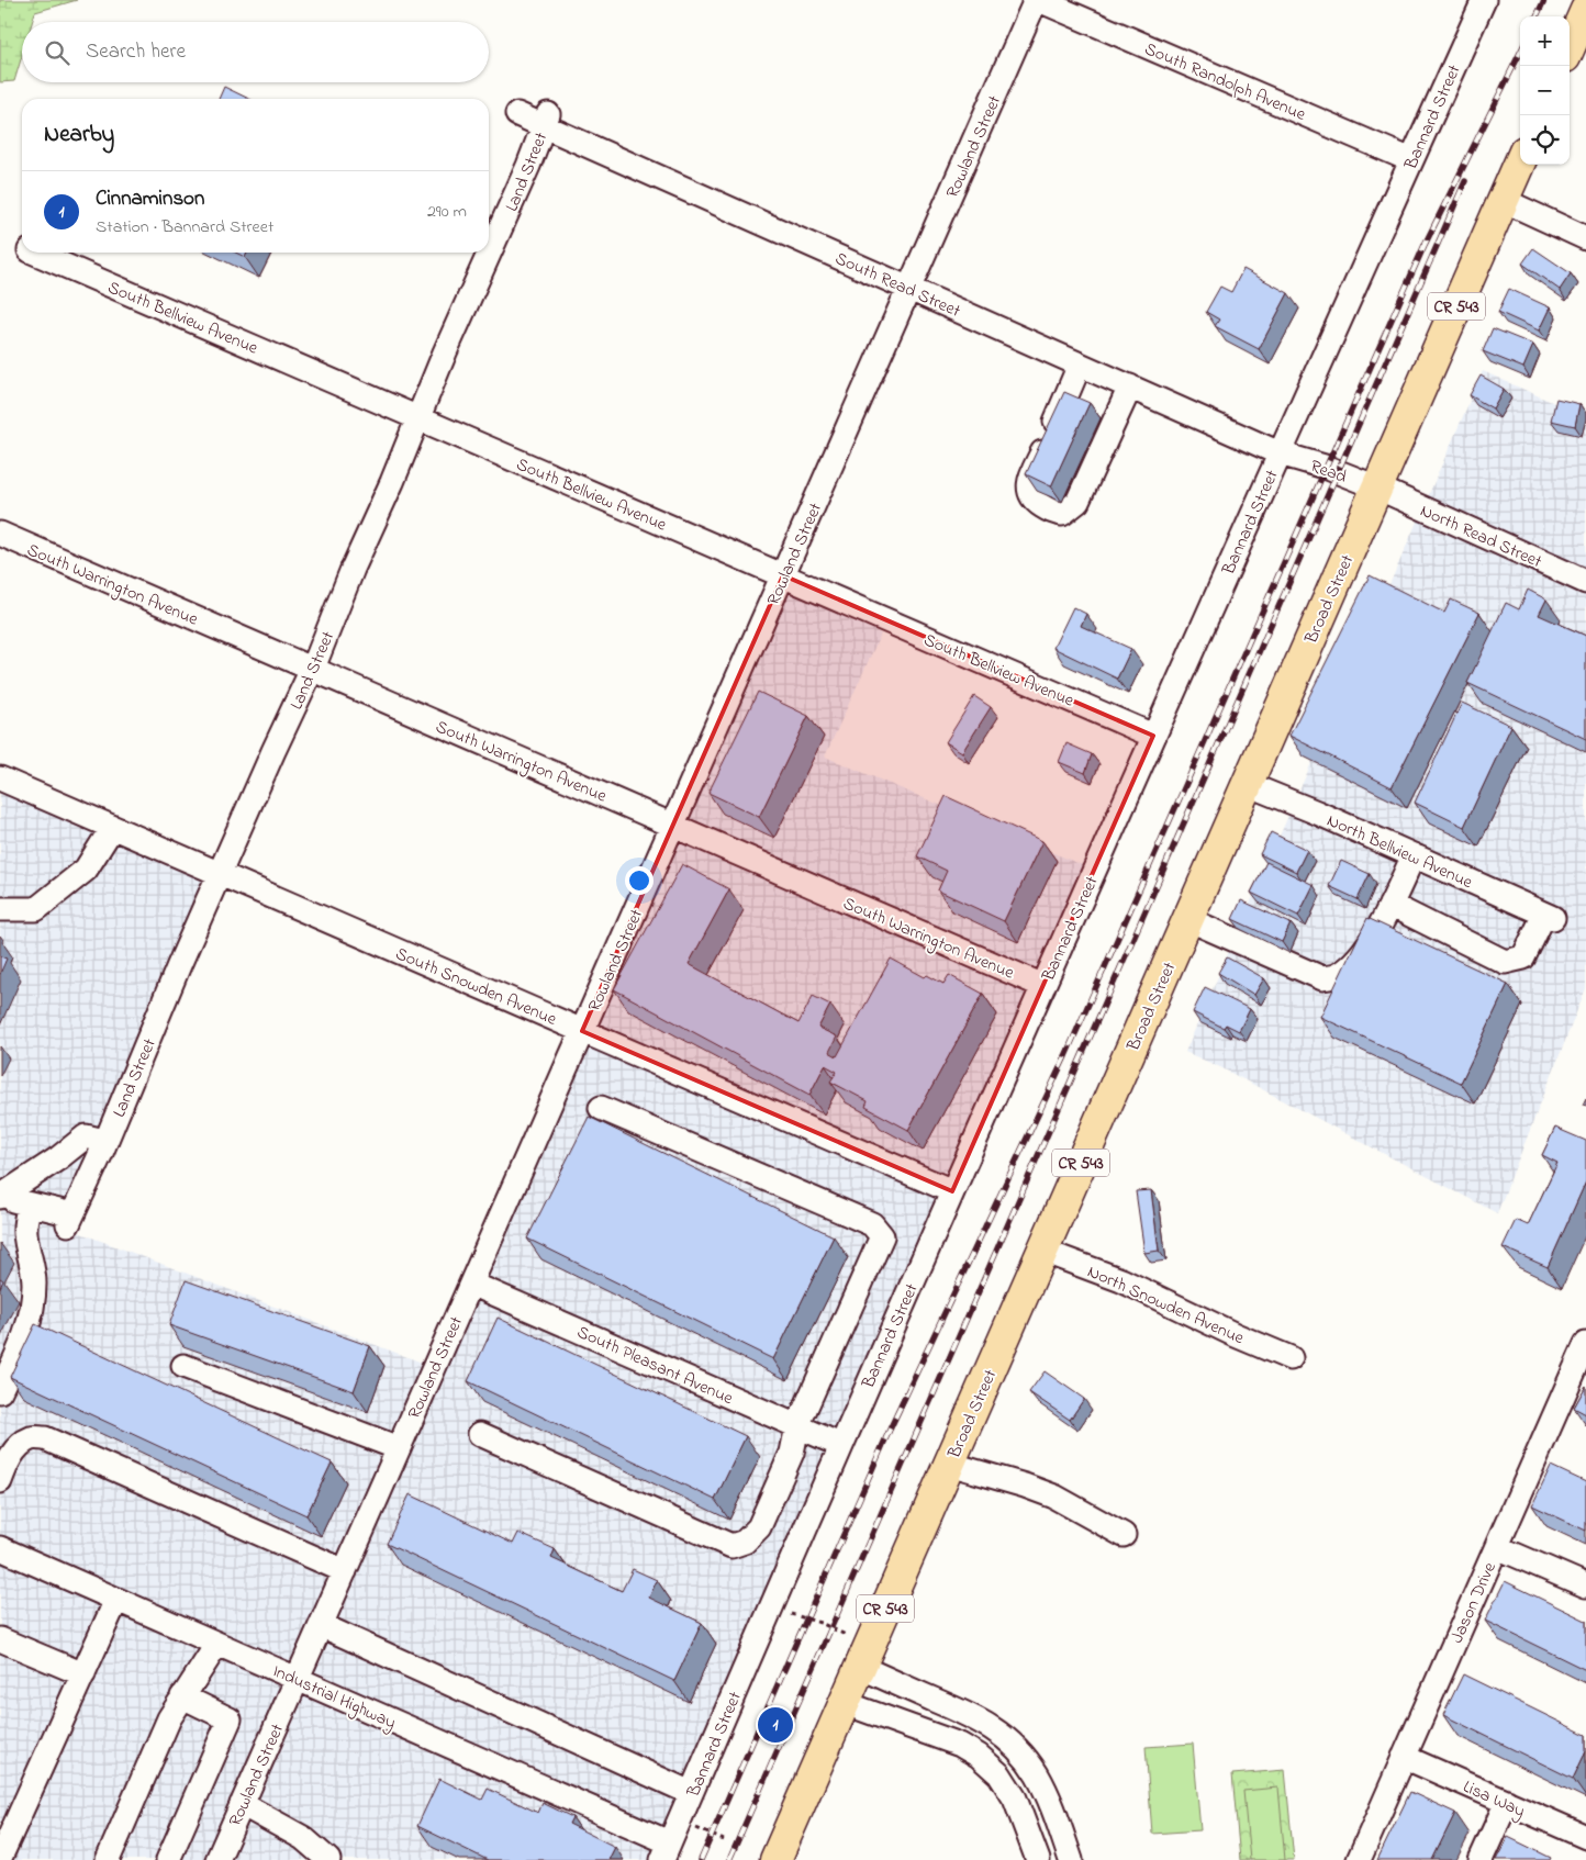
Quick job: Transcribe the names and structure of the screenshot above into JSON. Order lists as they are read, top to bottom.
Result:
{
  "streets": {
    "main road": ["CR 543", "Broad Street"],
    "street": [
      "South Randolph Avenue",
      "Bannard Street",
      "Rowland Street",
      "Land Street",
      "South Read Street",
      "South Bellview Avenue",
      "Read",
      "North Read Street",
      "South Warrington Avenue",
      "North Bellview Avenue",
      "South Snowden Avenue",
      "North Snowden Avenue",
      "South Pleasant Avenue",
      "Jason Drive",
      "Industrial Highway",
      "Lisa Way"
    ]
  },
  "crossings": [
    ["South Randolph Avenue", "Bannard Street"],
    ["South Randolph Avenue", "Rowland Street"],
    ["Bannard Street", "South Read Street"],
    ["Bannard Street", "South Bellview Avenue"],
    ["Bannard Street", "Read"],
    ["Bannard Street", "South Warrington Avenue"],
    ["Bannard Street", "South Snowden Avenue"],
    ["Bannard Street", "South Pleasant Avenue"],
    ["Bannard Street", "Industrial Highway"],
    ["Rowland Street", "South Read Street"],
    ["Rowland Street", "South Bellview Avenue"],
    ["Rowland Street", "South Warrington Avenue"],
    ["Rowland Street", "South Snowden Avenue"],
    ["Rowland Street", "South Pleasant Avenue"],
    ["Rowland Street", "Industrial Highway"],
    ["Land Street", "South Read Street"],
    ["Land Street", "South Bellview Avenue"],
    ["Land Street", "South Warrington Avenue"],
    ["Land Street", "South Snowden Avenue"],
    ["South Read Street", "Read"],
    ["Read", "North Read Street"],
    ["Read", "Broad Street"],
    ["North Read Street", "Broad Street"],
    ["Broad Street", "North Bellview Avenue"],
    ["Broad Street", "North Snowden Avenue"],
    ["Jason Drive", "Lisa Way"]
  ],
  "page": {
    "map_buttons": ["+", "−"],
    "search": "Search here",
    "heading": "Nearby",
    "list": [
      {
        "mark": "1",
        "name": "Cinnaminson",
        "note": "Station · Bannard Street",
        "value": "290 m"
      }
    ],
    "pins": "1"
  }
}
